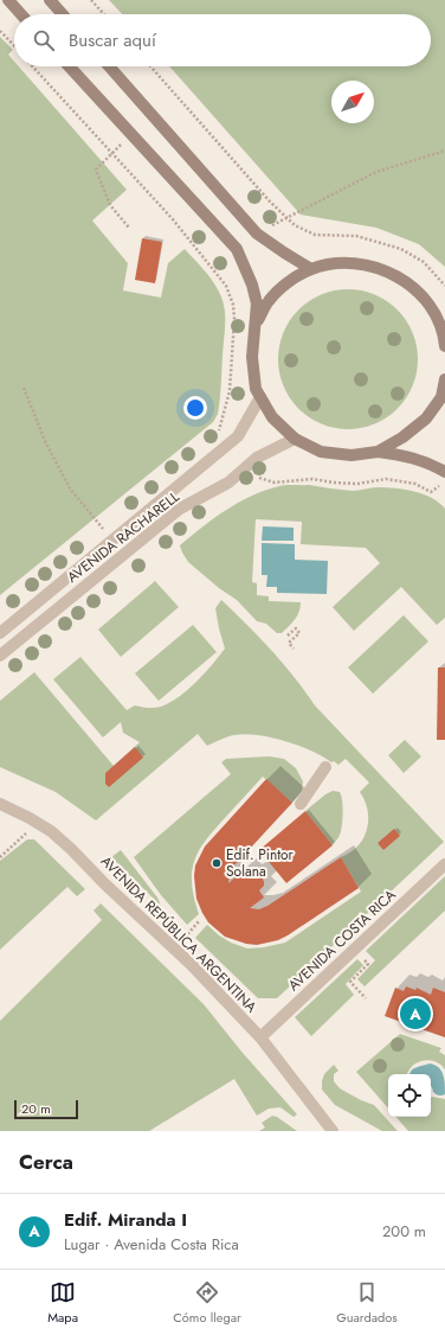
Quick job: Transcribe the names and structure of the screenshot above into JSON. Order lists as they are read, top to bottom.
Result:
{
  "streets": {
    "street": ["AVENIDA RACHARELL", "AVENIDA REPÚBLICA ARGENTINA", "AVENIDA COSTA RICA"]
  },
  "crossings": [
    ["AVENIDA REPÚBLICA ARGENTINA", "AVENIDA COSTA RICA"]
  ],
  "places": ["Edif. Pintor Solana"],
  "scale_bar": "20 m",
  "north": "top right",
  "page": {
    "search": "Buscar aquí",
    "pins": "A",
    "scale": "20 m",
    "heading": "Cerca",
    "list": [
      {
        "mark": "A",
        "name": "Edif. Miranda I",
        "note": "Lugar · Avenida Costa Rica",
        "value": "200 m"
      }
    ],
    "nav": ["Mapa", "Cómo llegar", "Guardados"]
  }
}
